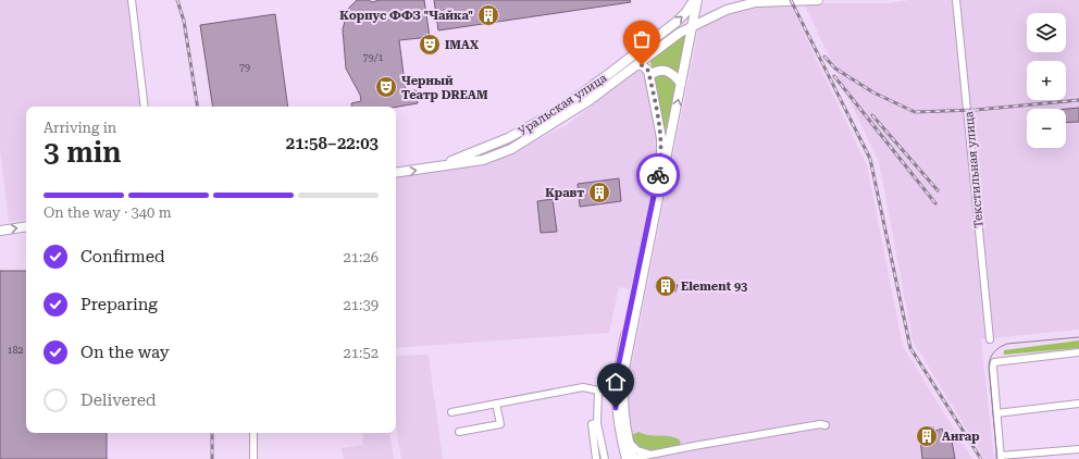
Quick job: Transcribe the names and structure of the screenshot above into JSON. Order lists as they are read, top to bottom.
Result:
{
  "streets": {
    "main road": ["Уральская улица"],
    "street": ["Текстильная улица"]
  },
  "places": {
    "building": [
      "Корпус ФФЗ \"Чайка\"",
      "Кравт",
      "Element 93",
      "Ангар"
    ],
    "theatre": ["IMAX", "Черный Театр DREAM"]
  },
  "house_numbers": ["79/1", "79", "182"],
  "page": {
    "map_buttons": ["+", "−"],
    "heading": ["3 min", "Arriving in", "21:58–22:03"],
    "bar": "On the way · 340 m",
    "list": [
      ["Confirmed", "21:26"],
      ["Preparing", "21:39"],
      ["On the way", "21:52"],
      "Delivered"
    ]
  }
}
